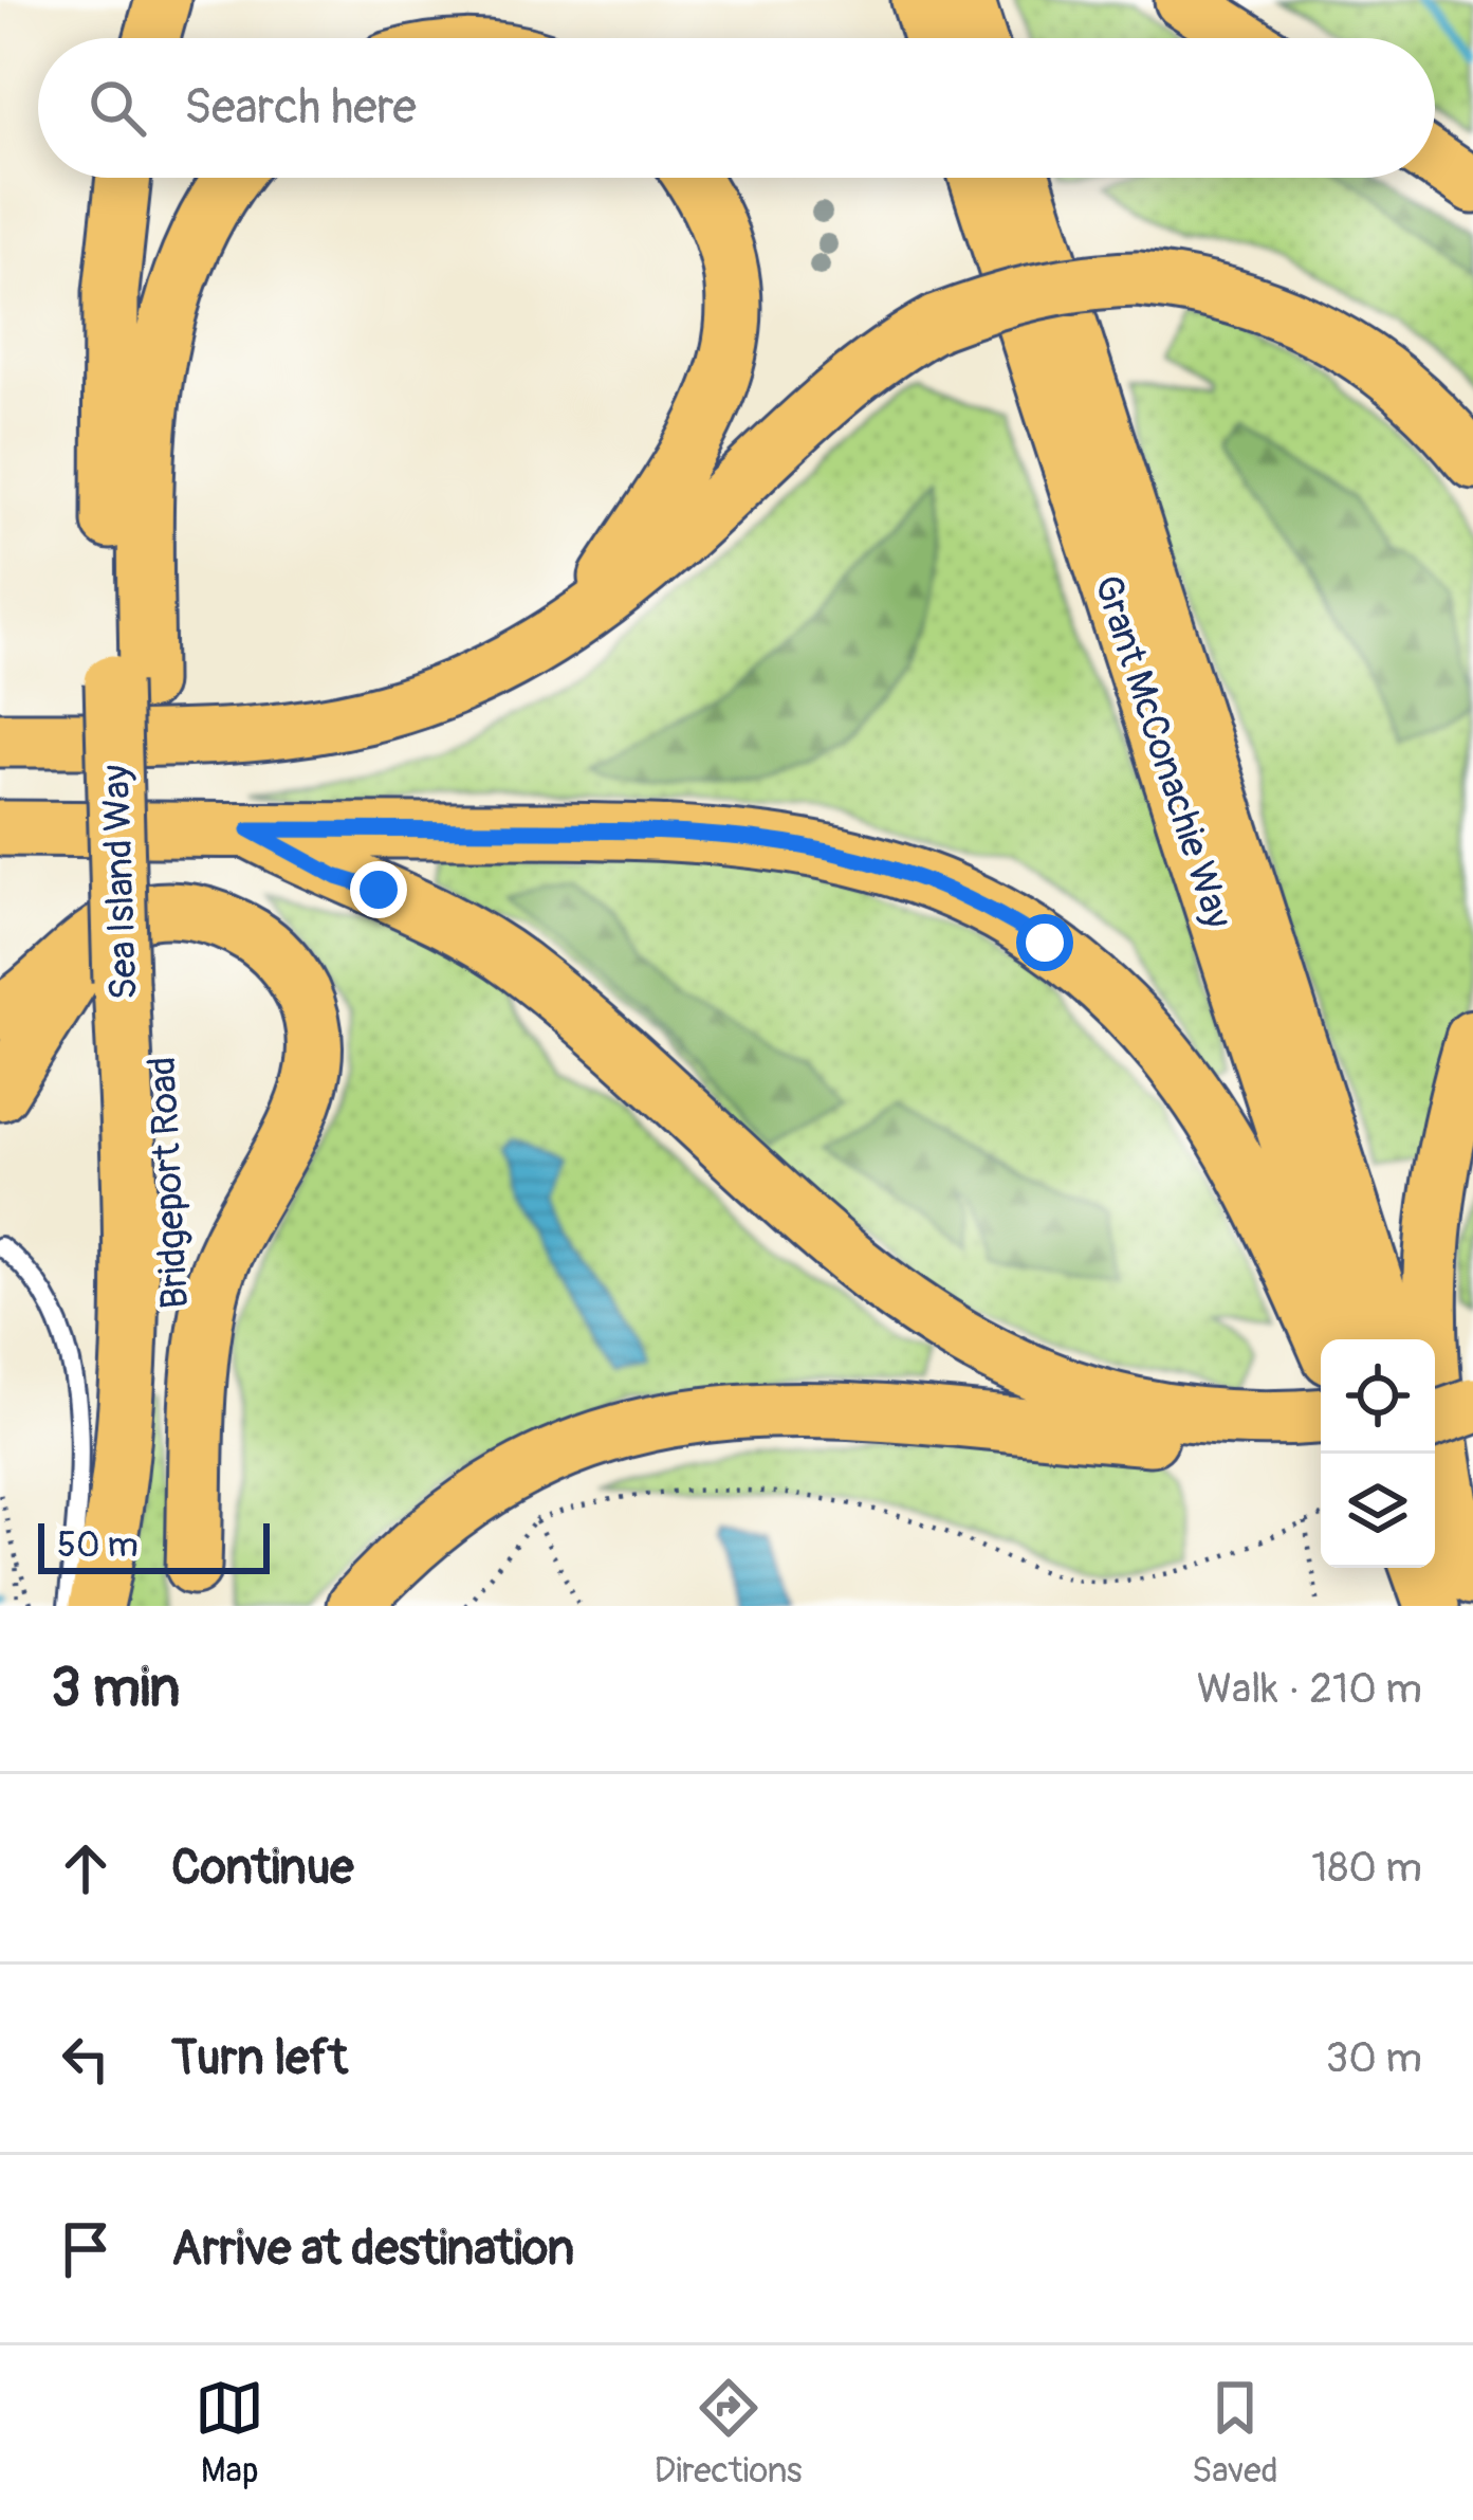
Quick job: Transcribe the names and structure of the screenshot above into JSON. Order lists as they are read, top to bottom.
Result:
{
  "streets": {
    "main road": ["Grant McConachie Way", "Sea Island Way", "Bridgeport Road"]
  },
  "crossings": [
    ["Sea Island Way", "Bridgeport Road"]
  ],
  "scale_bar": "50 m",
  "page": {
    "search": "Search here",
    "scale": "50 m",
    "heading": ["3 min", "Walk · 210 m"],
    "list": [
      ["Continue", "180 m"],
      ["Turn left", "30 m"],
      "Arrive at destination"
    ],
    "nav": ["Map", "Directions", "Saved"]
  }
}
